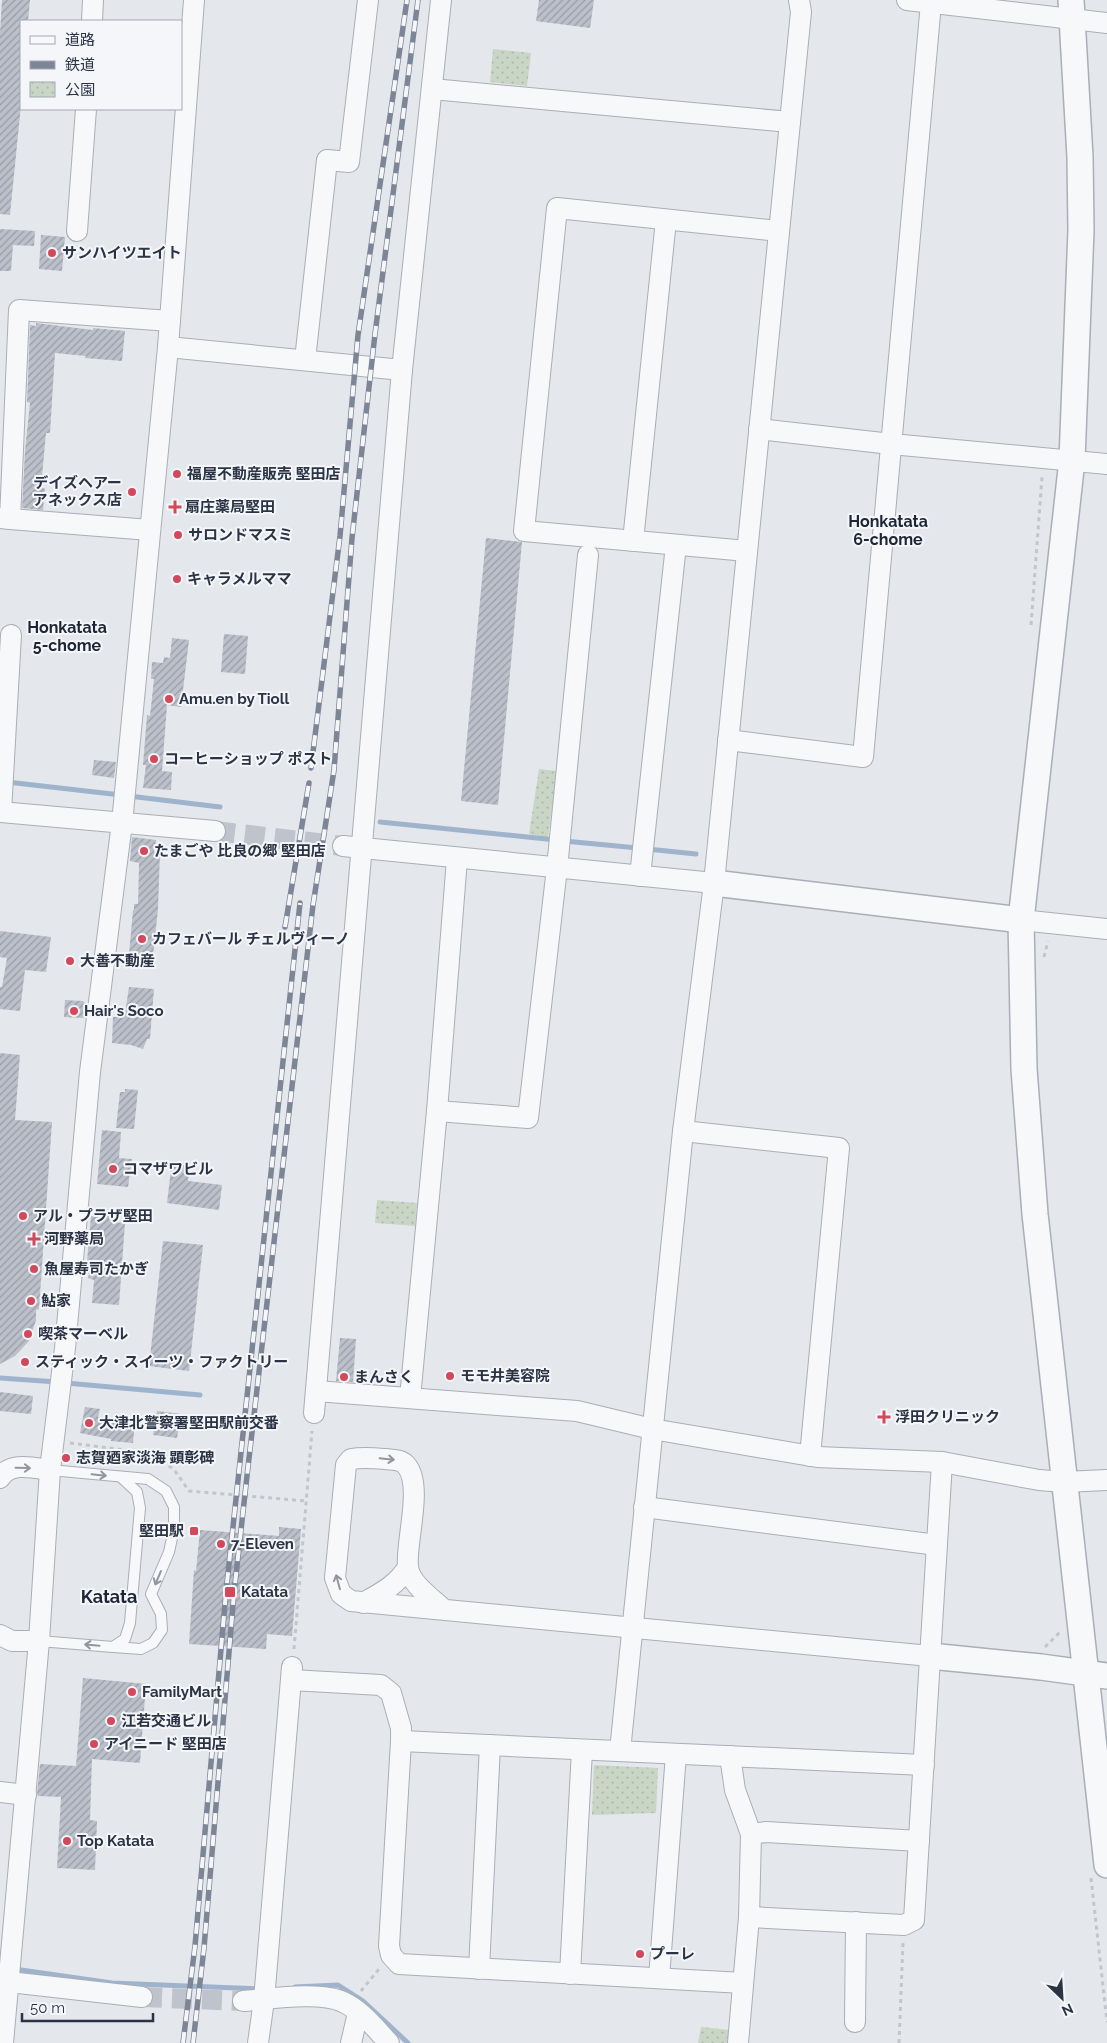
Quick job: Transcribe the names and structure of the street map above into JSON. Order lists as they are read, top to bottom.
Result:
{
  "districts": ["Honkatata 6-chome", "Honkatata 5-chome", "Katata"],
  "places": {
    "other": [
      "サンハイツエイト",
      "福屋不動産販売 堅田店",
      "デイズヘアー アネックス店",
      "サロンドマスミ",
      "キャラメルママ",
      "Amu.en by Tioll",
      "コーヒーショップ ポスト",
      "たまごや 比良の郷 堅田店",
      "カフェバール チェルヴィーノ",
      "大善不動産",
      "Hair's Soco",
      "コマザワビル",
      "アル・プラザ堅田",
      "魚屋寿司たかぎ",
      "鮎家",
      "喫茶マーベル",
      "スティック・スイーツ・ファクトリー",
      "モモ井美容院",
      "まんさく",
      "大津北警察署堅田駅前交番",
      "志賀廼家淡海 顕彰碑",
      "7-Eleven",
      "FamilyMart",
      "江若交通ビル",
      "アイニード 堅田店",
      "Top Katata",
      "プーレ"
    ],
    "health": ["扇庄薬局堅田", "河野薬局", "浮田クリニック"],
    "transit": ["堅田駅", "Katata"]
  },
  "legend": ["道路", "鉄道", "公園"],
  "scale_bar": "50 m",
  "north": "bottom right"
}
